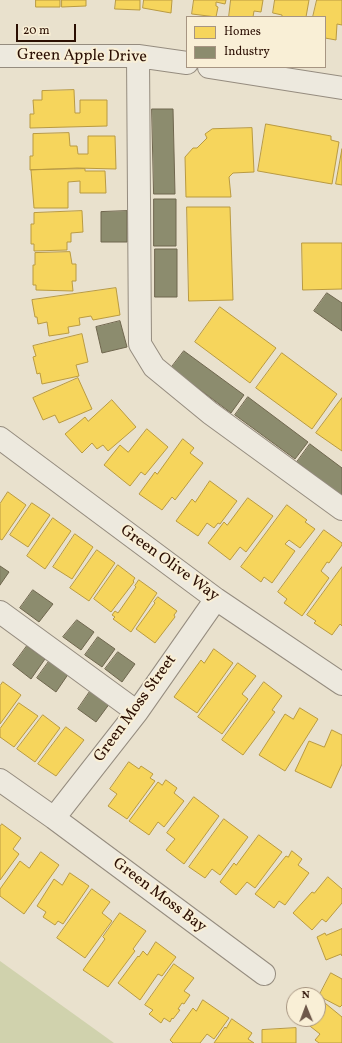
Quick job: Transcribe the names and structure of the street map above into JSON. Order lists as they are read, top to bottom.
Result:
{
  "streets": {
    "street": [
      "Green Apple Drive",
      "Green Olive Way",
      "Green Moss Street",
      "Green Moss Bay"
    ]
  },
  "crossings": [
    ["Green Olive Way", "Green Moss Street"],
    ["Green Moss Street", "Green Moss Bay"]
  ],
  "legend": ["Homes", "Industry"],
  "scale_bar": "20 m",
  "north": "top"
}
